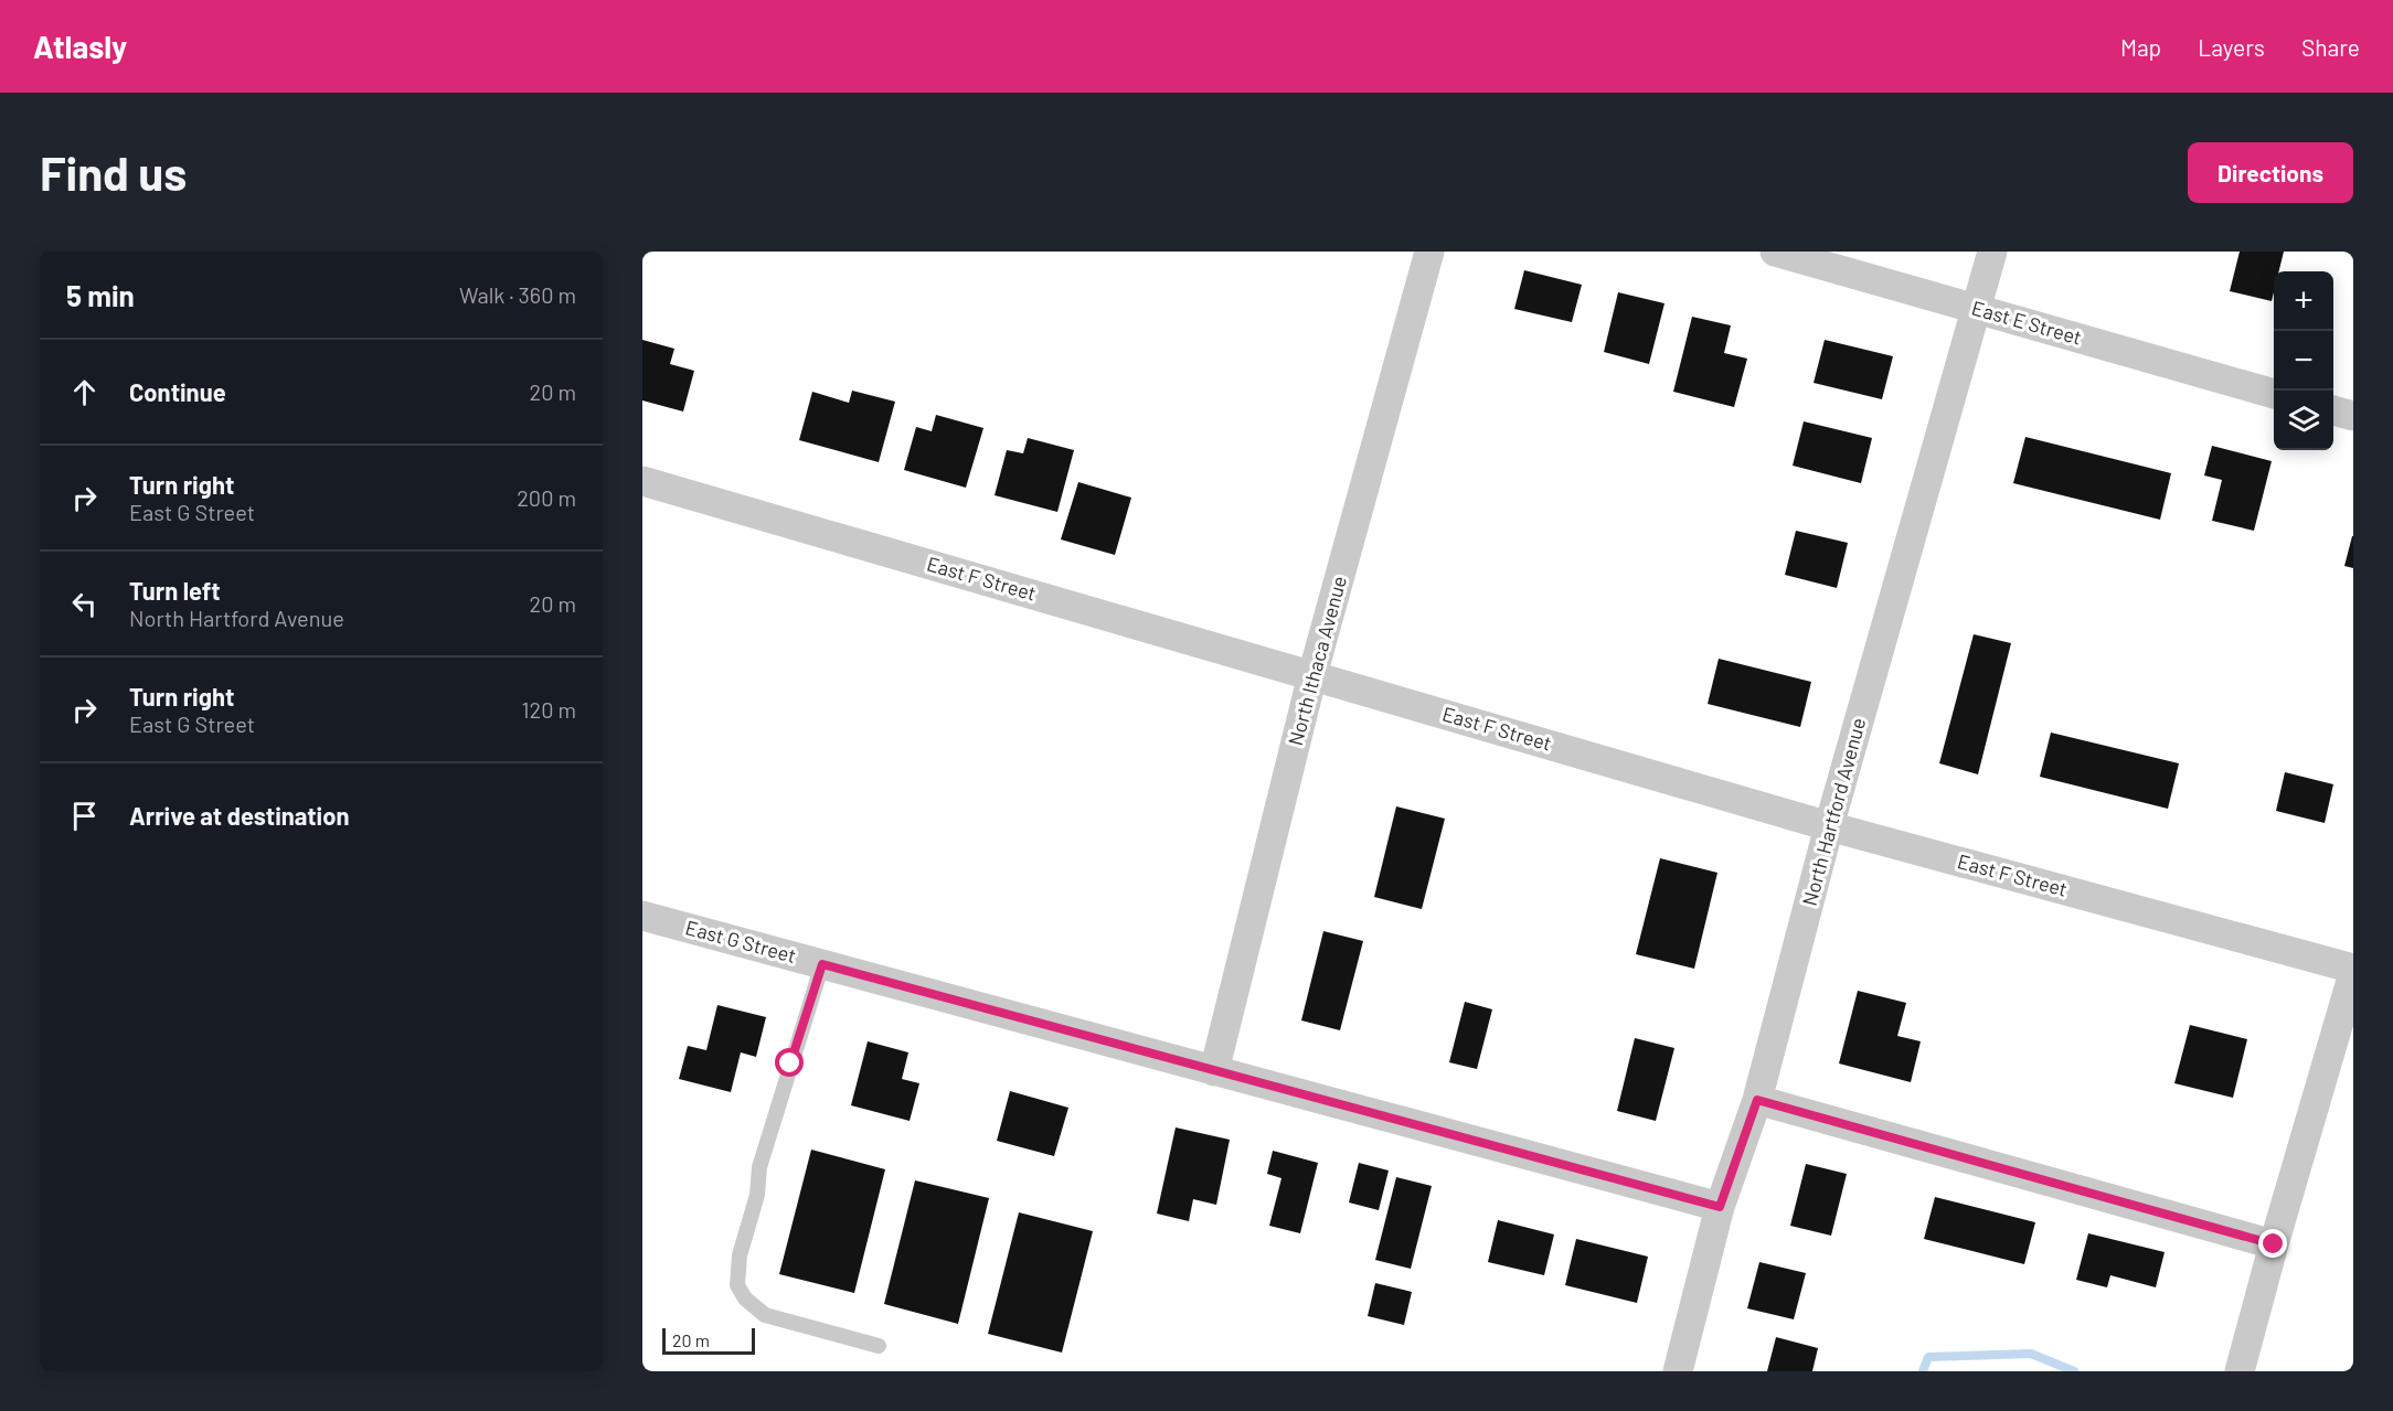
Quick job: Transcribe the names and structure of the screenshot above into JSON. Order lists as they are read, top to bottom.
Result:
{
  "streets": {
    "street": [
      "East E Street",
      "East F Street",
      "North Ithaca Avenue",
      "North Hartford Avenue",
      "East G Street"
    ]
  },
  "crossings": [
    ["East E Street", "North Hartford Avenue"],
    ["East F Street", "North Ithaca Avenue"],
    ["East F Street", "North Hartford Avenue"],
    ["North Ithaca Avenue", "East G Street"],
    ["North Hartford Avenue", "East G Street"]
  ],
  "scale_bar": "20 m",
  "page": {
    "header": "Atlasly",
    "nav": ["Map", "Layers", "Share"],
    "buttons": "Directions",
    "title": "Find us",
    "heading": ["5 min", "Walk · 360 m"],
    "map_buttons": ["+", "−"],
    "list": [
      ["Continue", "20 m"],
      ["Turn right", "East G Street", "200 m"],
      ["Turn left", "North Hartford Avenue", "20 m"],
      ["Turn right", "East G Street", "120 m"],
      "Arrive at destination"
    ],
    "scale": "20 m"
  }
}
